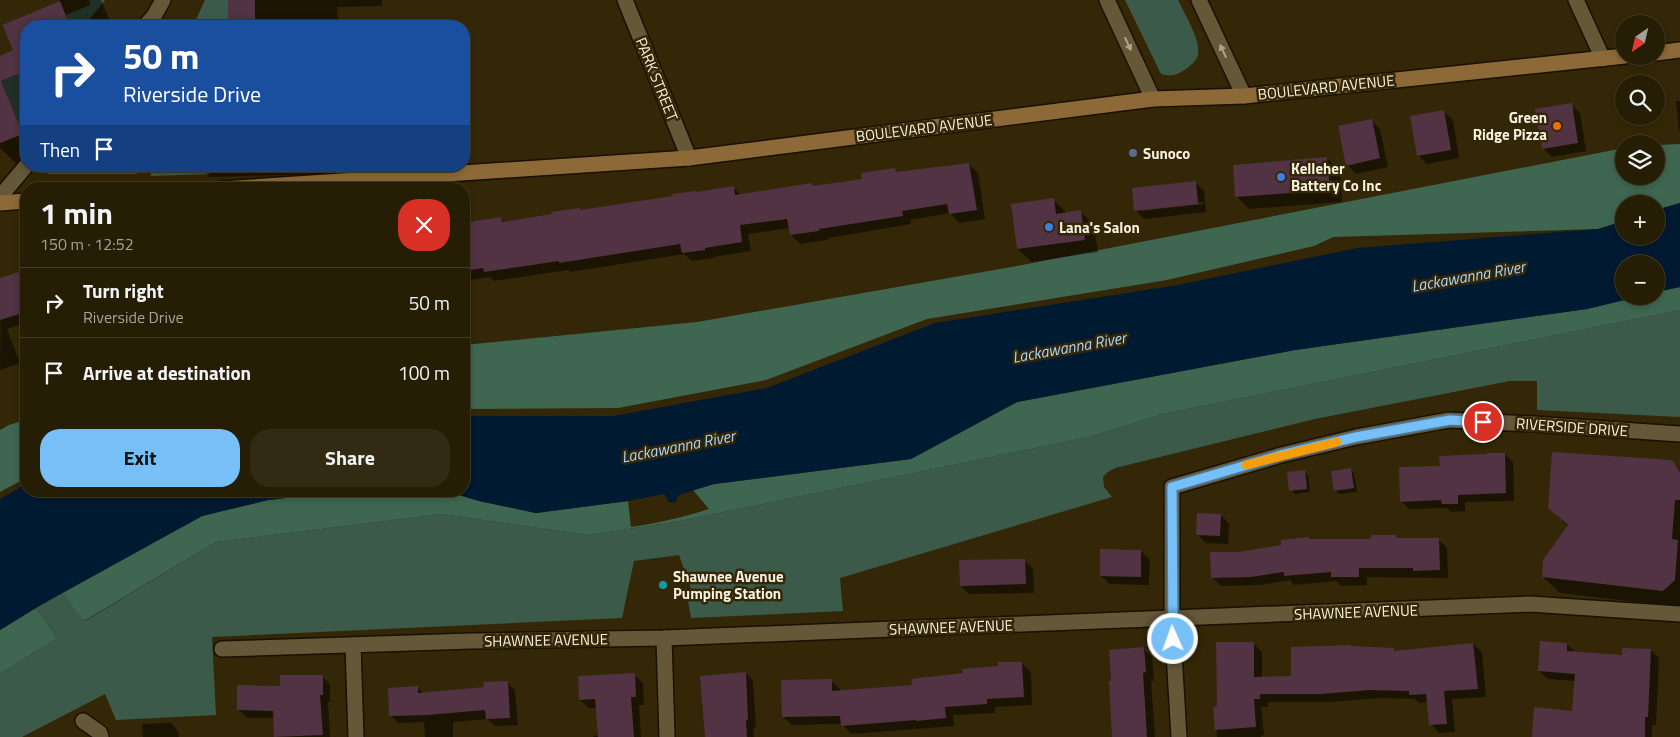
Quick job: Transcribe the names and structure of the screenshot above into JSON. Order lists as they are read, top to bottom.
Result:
{
  "streets": {
    "street": [
      "PARK STREET",
      "BOULEVARD AVENUE",
      "RIVERSIDE DRIVE",
      "SHAWNEE AVENUE"
    ]
  },
  "crossings": [
    ["PARK STREET", "BOULEVARD AVENUE"],
    ["RIVERSIDE DRIVE", "SHAWNEE AVENUE"]
  ],
  "water": ["Lackawanna River"],
  "places": [
    "Green Ridge Pizza",
    "Sunoco",
    "Kelleher Battery Co Inc",
    "Lana's Salon",
    "Shawnee Avenue Pumping Station"
  ],
  "north": "bottom left",
  "page": {
    "map_buttons": ["+", "−"],
    "turn": ["50 m", "Riverside Drive"],
    "then": "Then",
    "heading": ["1 min", "150 m · 12:52"],
    "list": [
      {
        "name": "Turn right",
        "note": "Riverside Drive",
        "value": "50 m"
      },
      {
        "name": "Arrive at destination",
        "value": "100 m"
      }
    ],
    "buttons": ["Exit", "Share"]
  }
}
